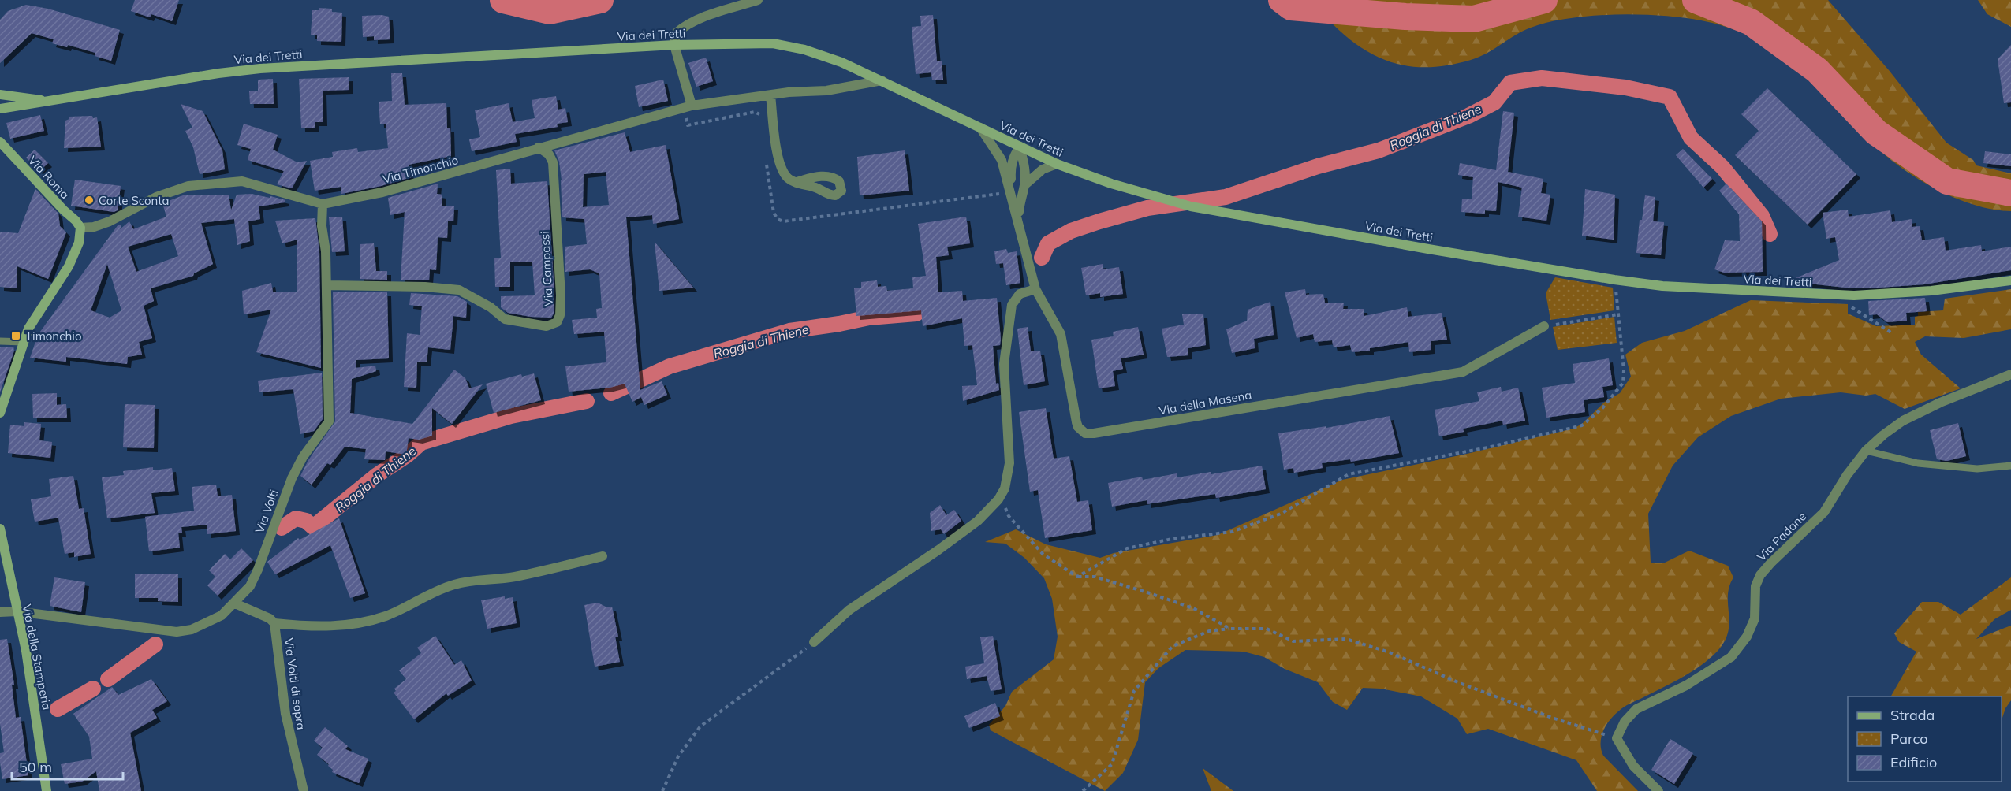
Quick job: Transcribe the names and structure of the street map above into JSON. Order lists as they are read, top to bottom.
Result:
{
  "streets": {
    "street": [
      "Via dei Tretti",
      "Via Timonchio",
      "Via Roma",
      "Via Campassi",
      "Via della Masena",
      "Via Volti",
      "Via Padane",
      "Via della Stamperia",
      "Via Volti di sopra"
    ]
  },
  "crossings": [
    ["Via dei Tretti", "Via Timonchio"],
    ["Via dei Tretti", "Via della Masena"],
    ["Via Timonchio", "Via Roma"],
    ["Via Timonchio", "Via Campassi"],
    ["Via Timonchio", "Via Volti"],
    ["Via Campassi", "Via Volti"],
    ["Via Volti", "Via della Stamperia"],
    ["Via Volti", "Via Volti di sopra"]
  ],
  "water": ["Roggia di Thiene"],
  "places": {
    "other": ["Corte Sconta"],
    "transit": ["Timonchio"]
  },
  "legend": ["Strada", "Parco", "Edificio"],
  "scale_bar": "50 m"
}
